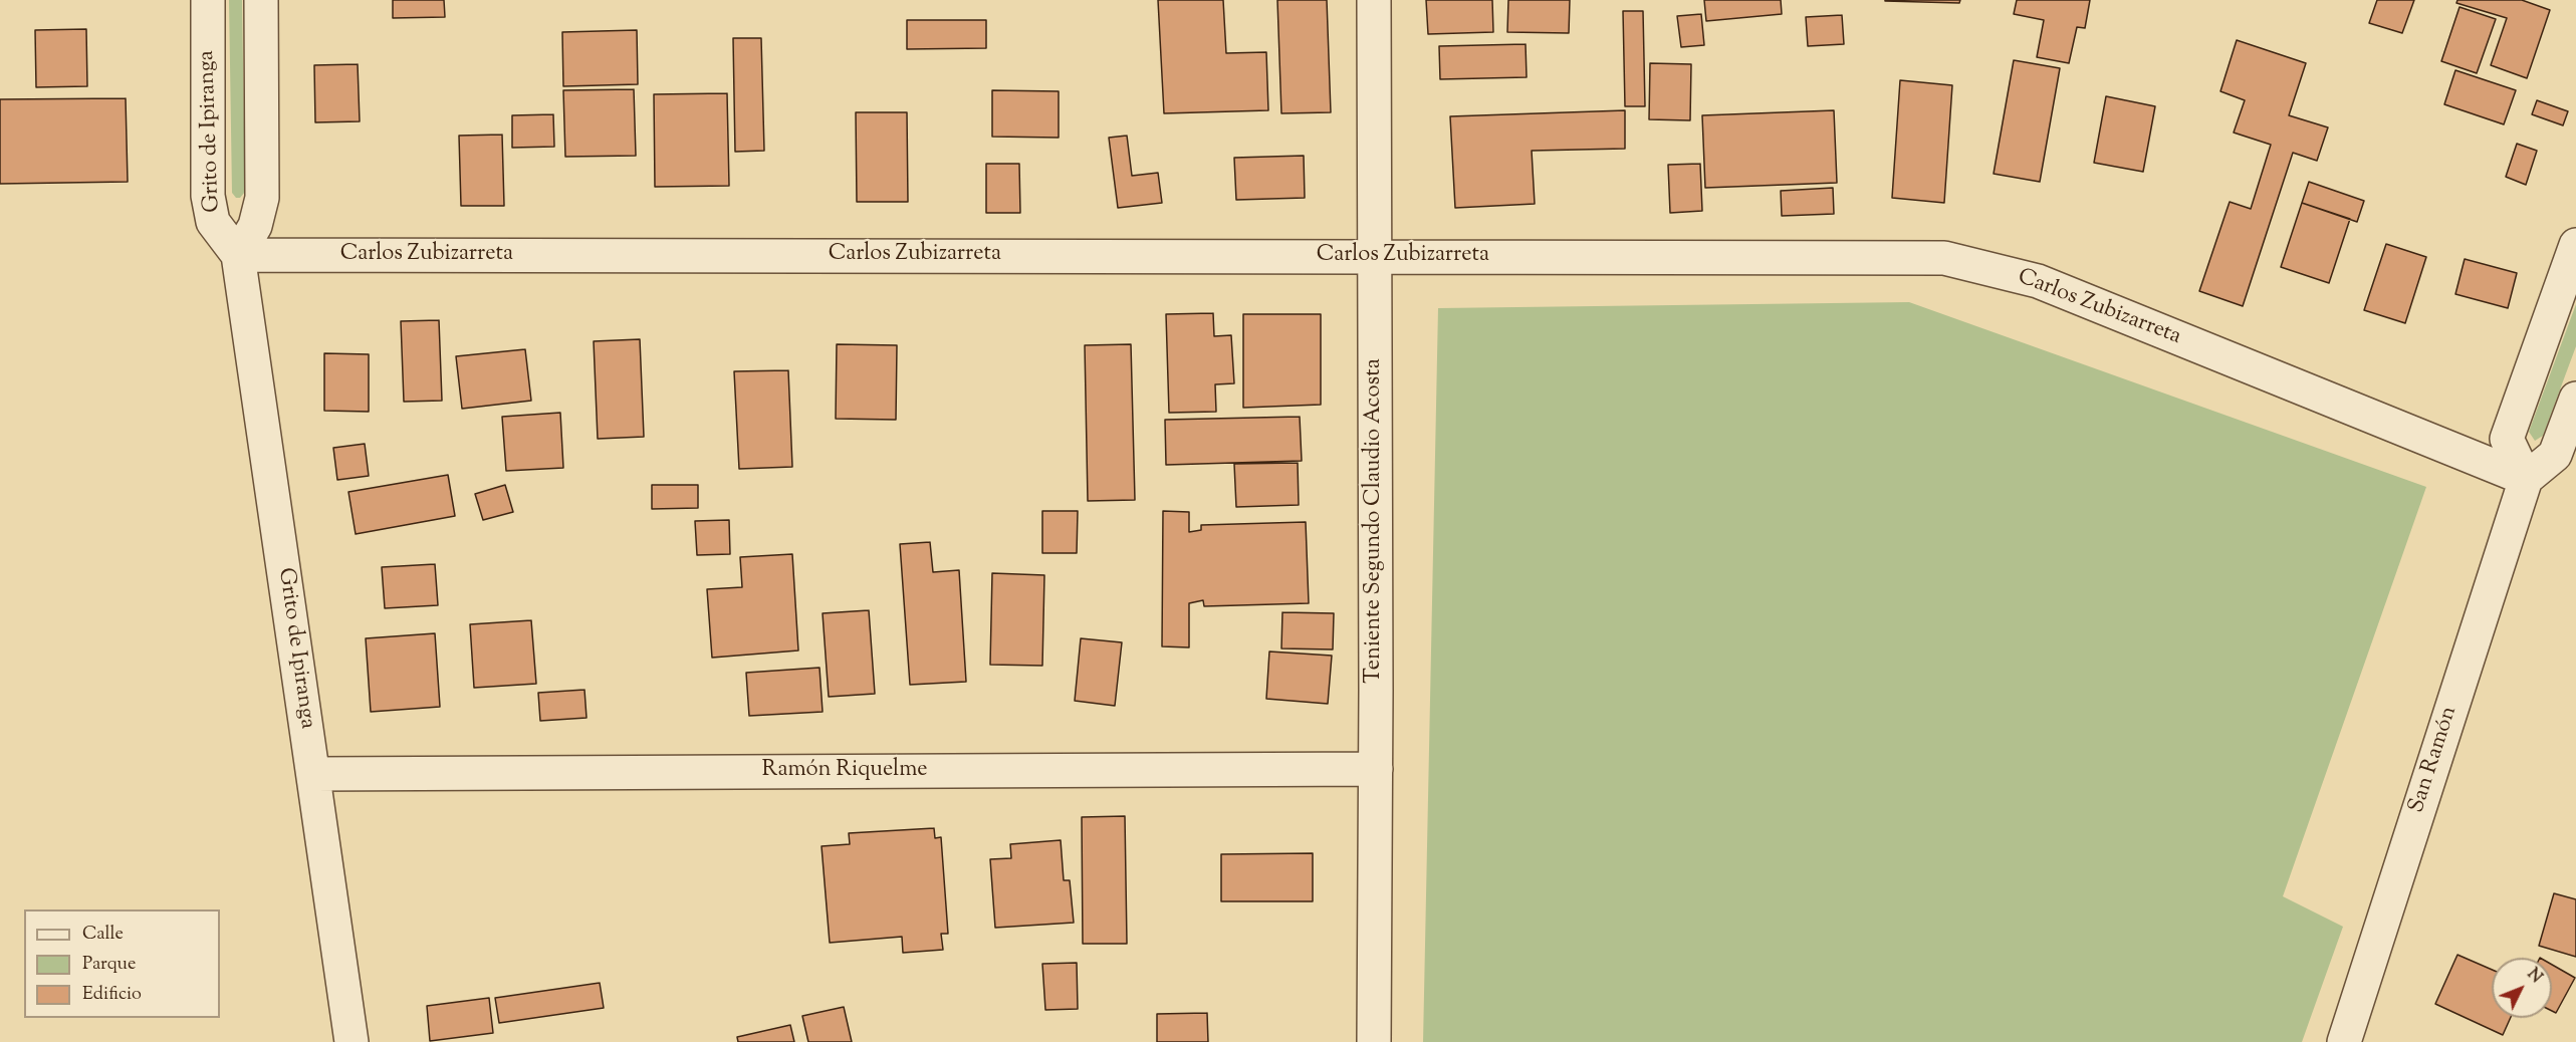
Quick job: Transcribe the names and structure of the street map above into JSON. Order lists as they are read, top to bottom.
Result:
{
  "streets": {
    "street": [
      "Grito de Ipiranga",
      "Carlos Zubizarreta",
      "Teniente Segundo Claudio Acosta",
      "San Ramón",
      "Ramón Riquelme"
    ]
  },
  "crossings": [
    ["Grito de Ipiranga", "Carlos Zubizarreta"],
    ["Grito de Ipiranga", "Ramón Riquelme"],
    ["Carlos Zubizarreta", "Teniente Segundo Claudio Acosta"],
    ["Carlos Zubizarreta", "San Ramón"],
    ["Teniente Segundo Claudio Acosta", "Ramón Riquelme"]
  ],
  "legend": ["Calle", "Parque", "Edificio"],
  "north": "top right"
}
